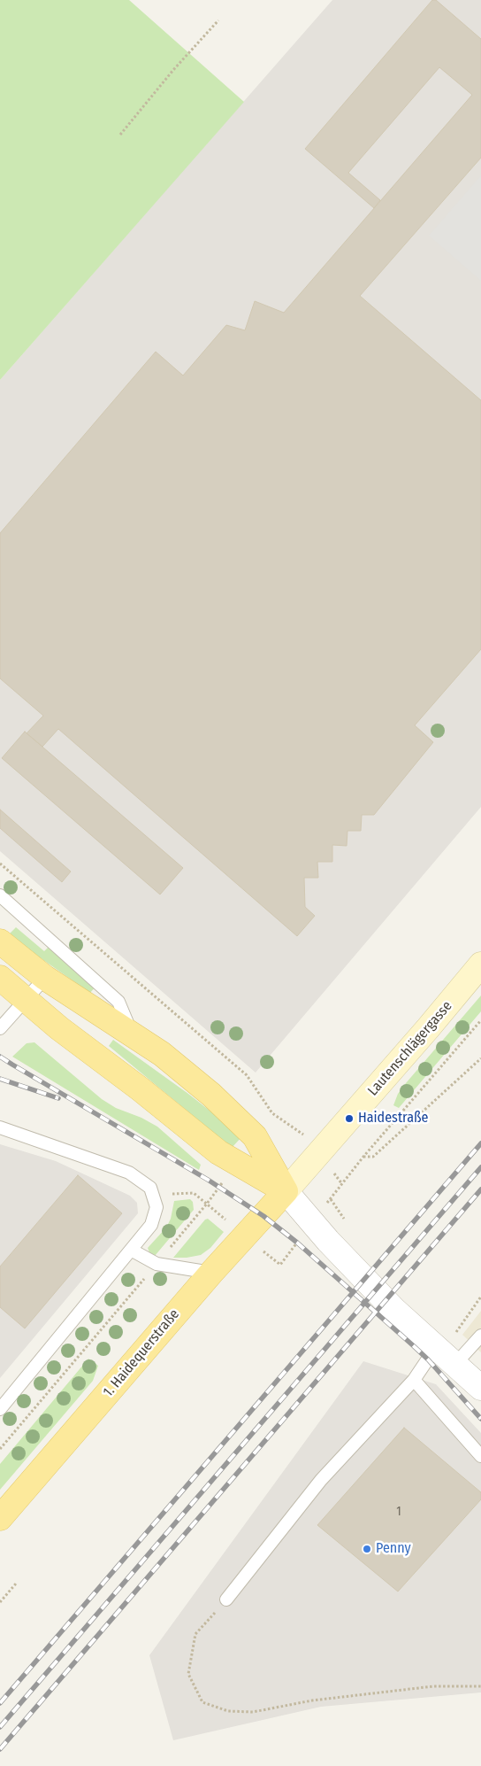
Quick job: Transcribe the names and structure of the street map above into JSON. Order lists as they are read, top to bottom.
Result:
{
  "streets": {
    "main road": ["Lautenschlägergasse", "1. Haidequerstraße"]
  },
  "crossings": [
    ["Lautenschlägergasse", "1. Haidequerstraße"]
  ],
  "places": ["Haidestraße", "Penny"],
  "house_numbers": ["1"]
}
